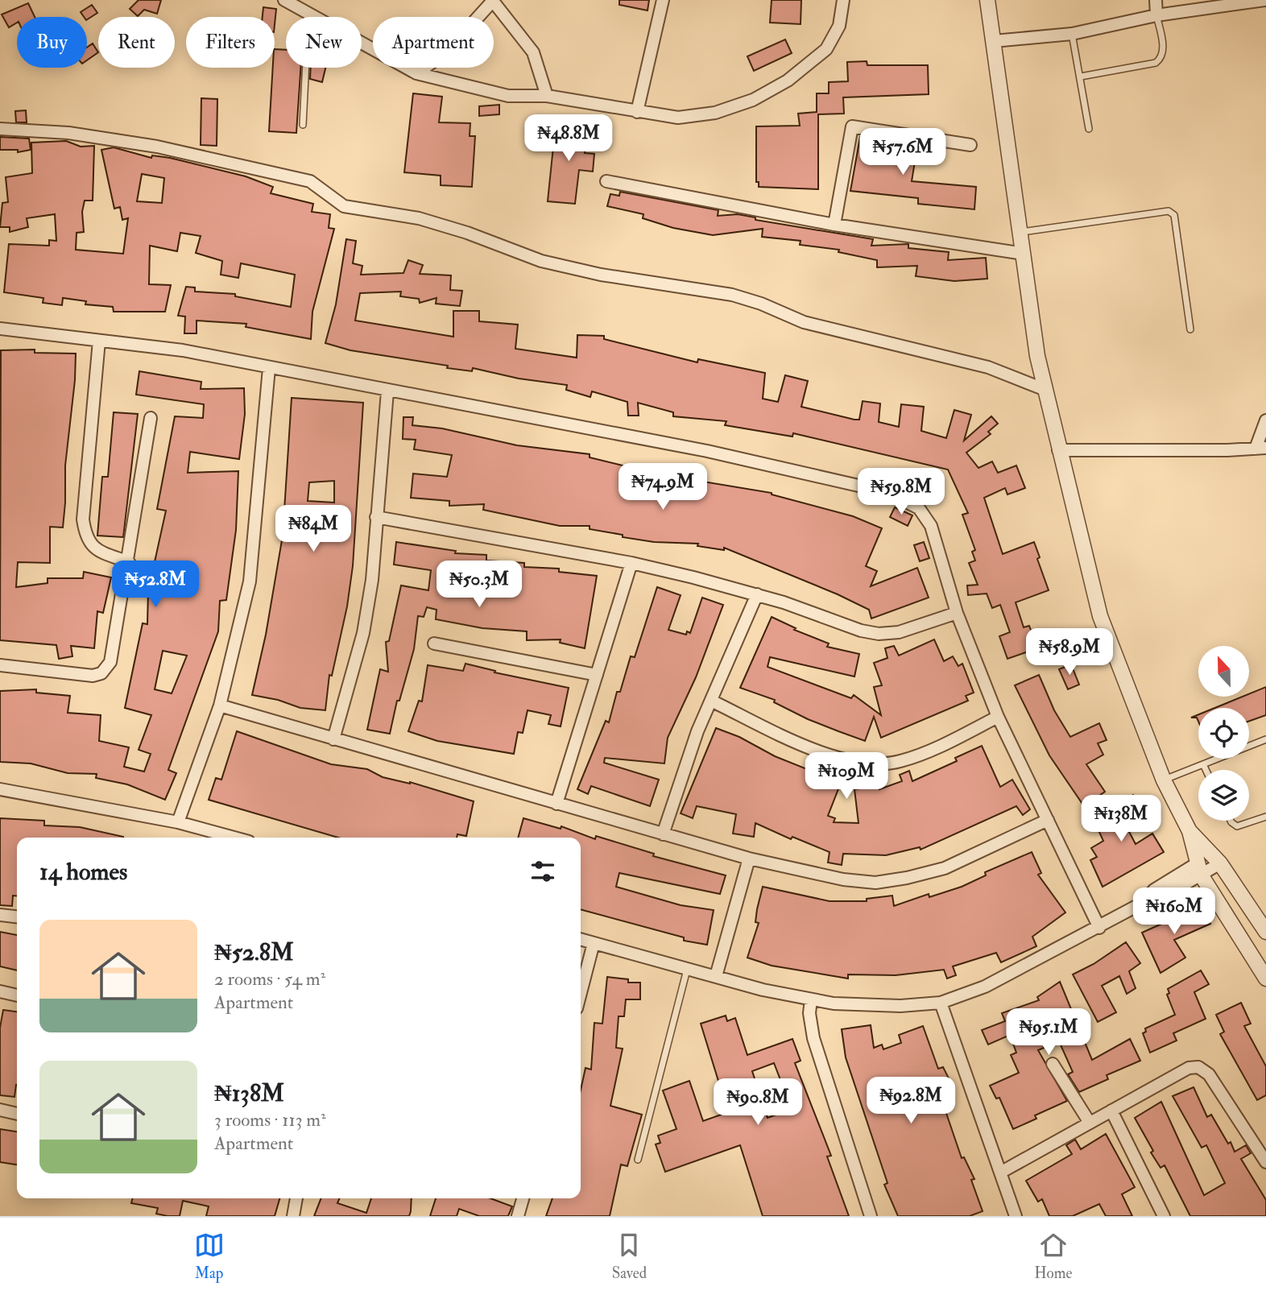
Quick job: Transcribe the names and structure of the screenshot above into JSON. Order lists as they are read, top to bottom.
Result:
{
  "north": "top",
  "page": {
    "chip": [
      "Buy",
      "Rent",
      "Filters",
      "New",
      "Apartment"
    ],
    "price": [
      "₦48.8M",
      "₦57.6M",
      "₦74.9M",
      "₦59.8M",
      "₦84M",
      "₦52.8M",
      "₦50.3M",
      "₦58.9M",
      "₦109M",
      "₦138M",
      "₦160M",
      "₦95.1M",
      "₦92.8M",
      "₦90.8M"
    ],
    "heading": "14 homes",
    "list": [
      {
        "name": "₦52.8M",
        "note": "2 rooms · 54 m² · Apartment"
      },
      {
        "name": "₦138M",
        "note": "3 rooms · 113 m² · Apartment"
      }
    ],
    "tabs": ["Map", "Saved", "Home"]
  }
}
